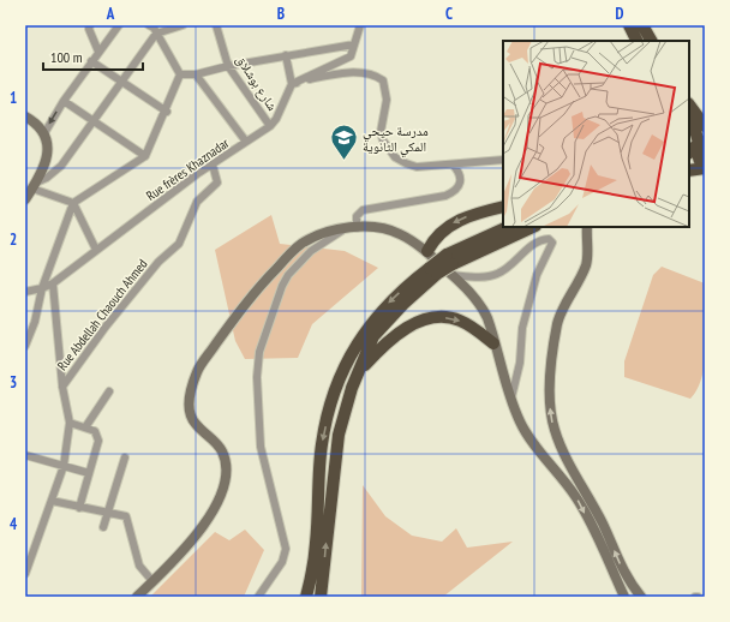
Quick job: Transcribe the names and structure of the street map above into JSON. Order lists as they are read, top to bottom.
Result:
{
  "streets": {
    "street": ["شارع بوشلاق", "Rue frères Khaznadar", "Rue Abdellah Chaouch Ahmed"]
  },
  "crossings": [
    ["شارع بوشلاق", "Rue frères Khaznadar"],
    ["Rue frères Khaznadar", "Rue Abdellah Chaouch Ahmed"]
  ],
  "places": {
    "school or university": ["مدرسة حيحي المكي الثانوية"]
  },
  "scale_bar": "100 m",
  "grid": {
    "columns": [
      "A",
      "B",
      "C",
      "D"
    ],
    "rows": [
      "1",
      "2",
      "3",
      "4"
    ]
  }
}
